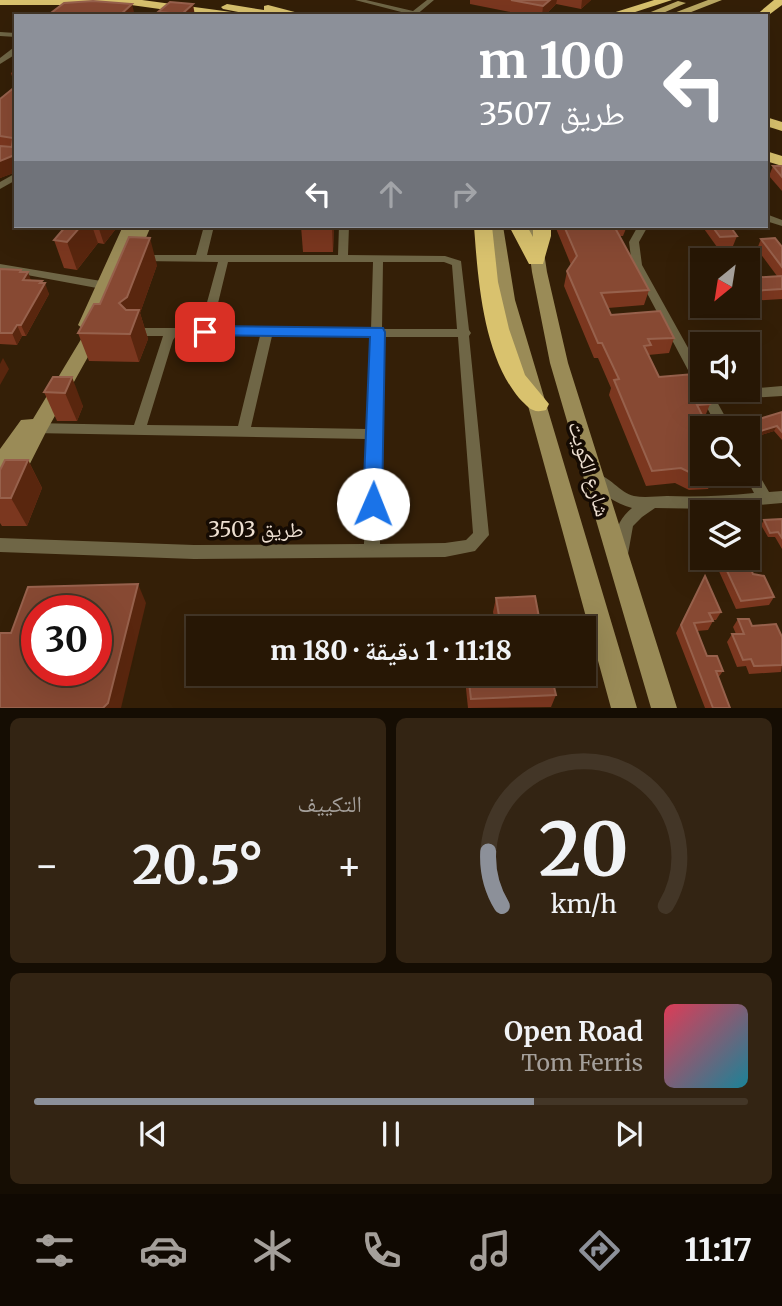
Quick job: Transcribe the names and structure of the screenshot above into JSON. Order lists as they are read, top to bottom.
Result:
{
  "streets": {
    "main road": ["شارع الكويت"],
    "street": ["طريق 3503"]
  },
  "north": "bottom left",
  "page": {
    "turn": ["100 m", "طريق 3507"],
    "limit": "30",
    "trip": "11:18 · 1 دقيقة · 180 m",
    "tile": "التكييف",
    "heat": ["−", "20.5°", "+"],
    "song": ["Open Road", "Tom Ferris"],
    "tabs": "11:17",
    "gauge": ["20", "km/h"]
  }
}
